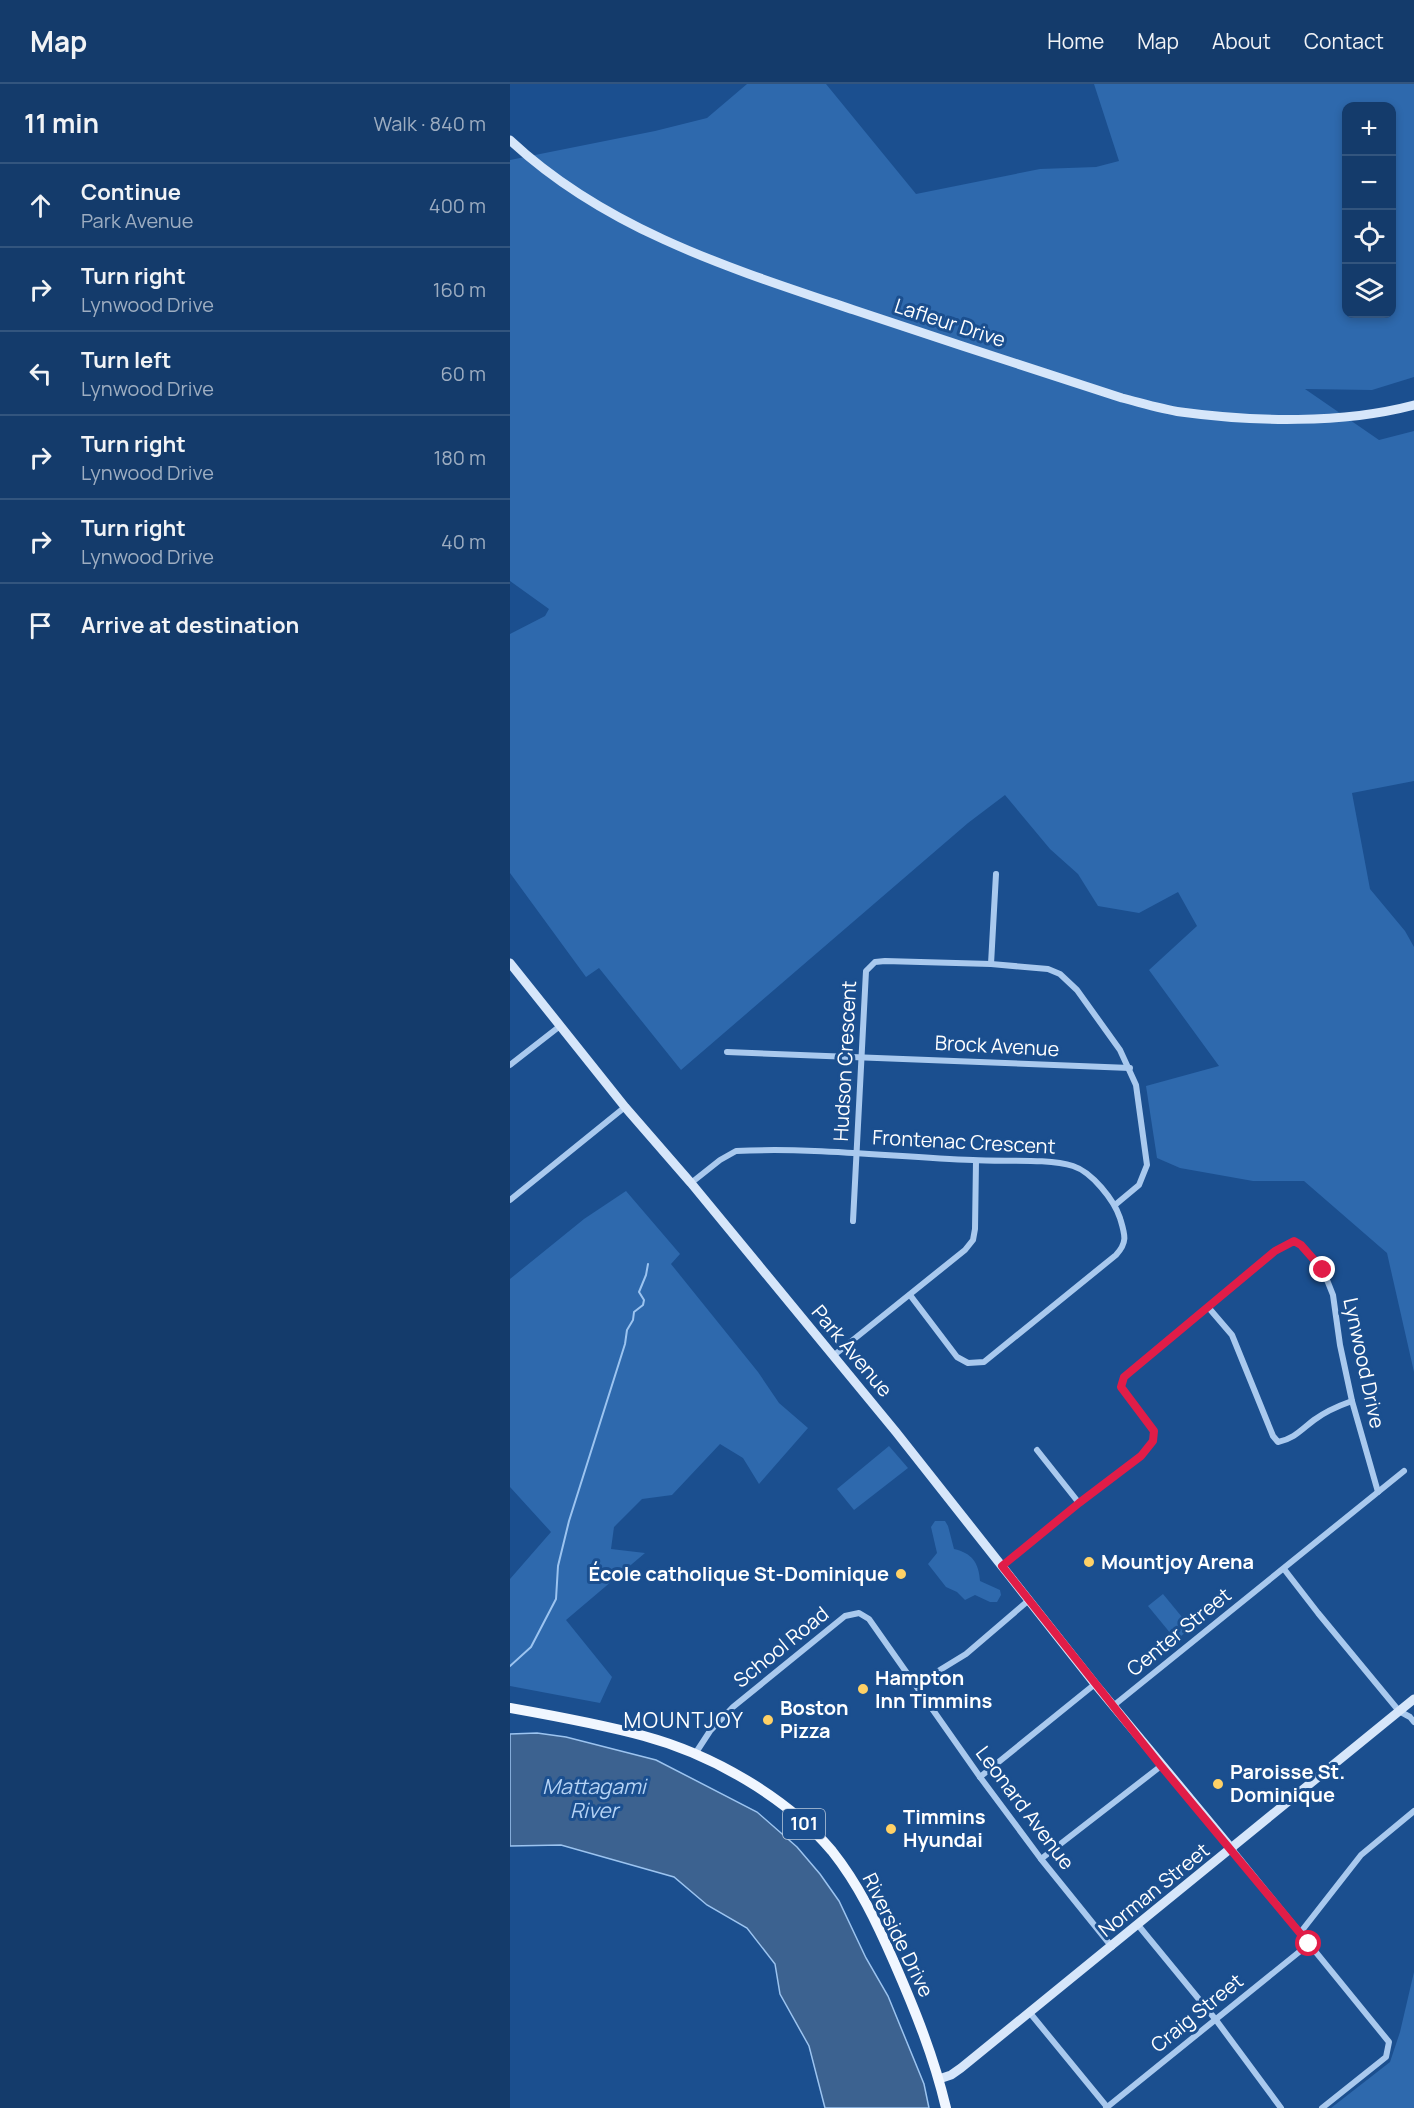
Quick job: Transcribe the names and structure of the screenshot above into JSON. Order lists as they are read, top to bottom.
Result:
{
  "streets": {
    "main road": ["101", "Riverside Drive"],
    "street": [
      "Lafleur Drive",
      "Brock Avenue",
      "Hudson Crescent",
      "Frontenac Crescent",
      "Park Avenue",
      "Lynwood Drive",
      "Center Street",
      "School Road",
      "Leonard Avenue",
      "Norman Street",
      "Craig Street"
    ]
  },
  "crossings": [
    ["Brock Avenue", "Hudson Crescent"],
    ["Hudson Crescent", "Frontenac Crescent"],
    ["Frontenac Crescent", "Park Avenue"],
    ["Park Avenue", "Lynwood Drive"],
    ["Park Avenue", "Center Street"],
    ["Park Avenue", "Norman Street"],
    ["Park Avenue", "Craig Street"],
    ["Lynwood Drive", "Center Street"],
    ["School Road", "Leonard Avenue"],
    ["School Road", "Riverside Drive"],
    ["Leonard Avenue", "Norman Street"],
    ["Norman Street", "Riverside Drive"]
  ],
  "districts": ["MOUNTJOY"],
  "water": ["Mattagami River"],
  "places": [
    "Mountjoy Arena",
    "École catholique St-Dominique",
    "Hampton Inn Timmins",
    "Boston Pizza",
    "Paroisse St. Dominique",
    "Timmins Hyundai"
  ],
  "page": {
    "header": "Map",
    "nav": [
      "Home",
      "Map",
      "About",
      "Contact"
    ],
    "heading": ["11 min", "Walk · 840 m"],
    "map_buttons": ["+", "−"],
    "list": [
      ["Continue", "Park Avenue", "400 m"],
      ["Turn right", "Lynwood Drive", "160 m"],
      ["Turn left", "Lynwood Drive", "60 m"],
      ["Turn right", "Lynwood Drive", "180 m"],
      ["Turn right", "Lynwood Drive", "40 m"],
      "Arrive at destination"
    ]
  }
}
